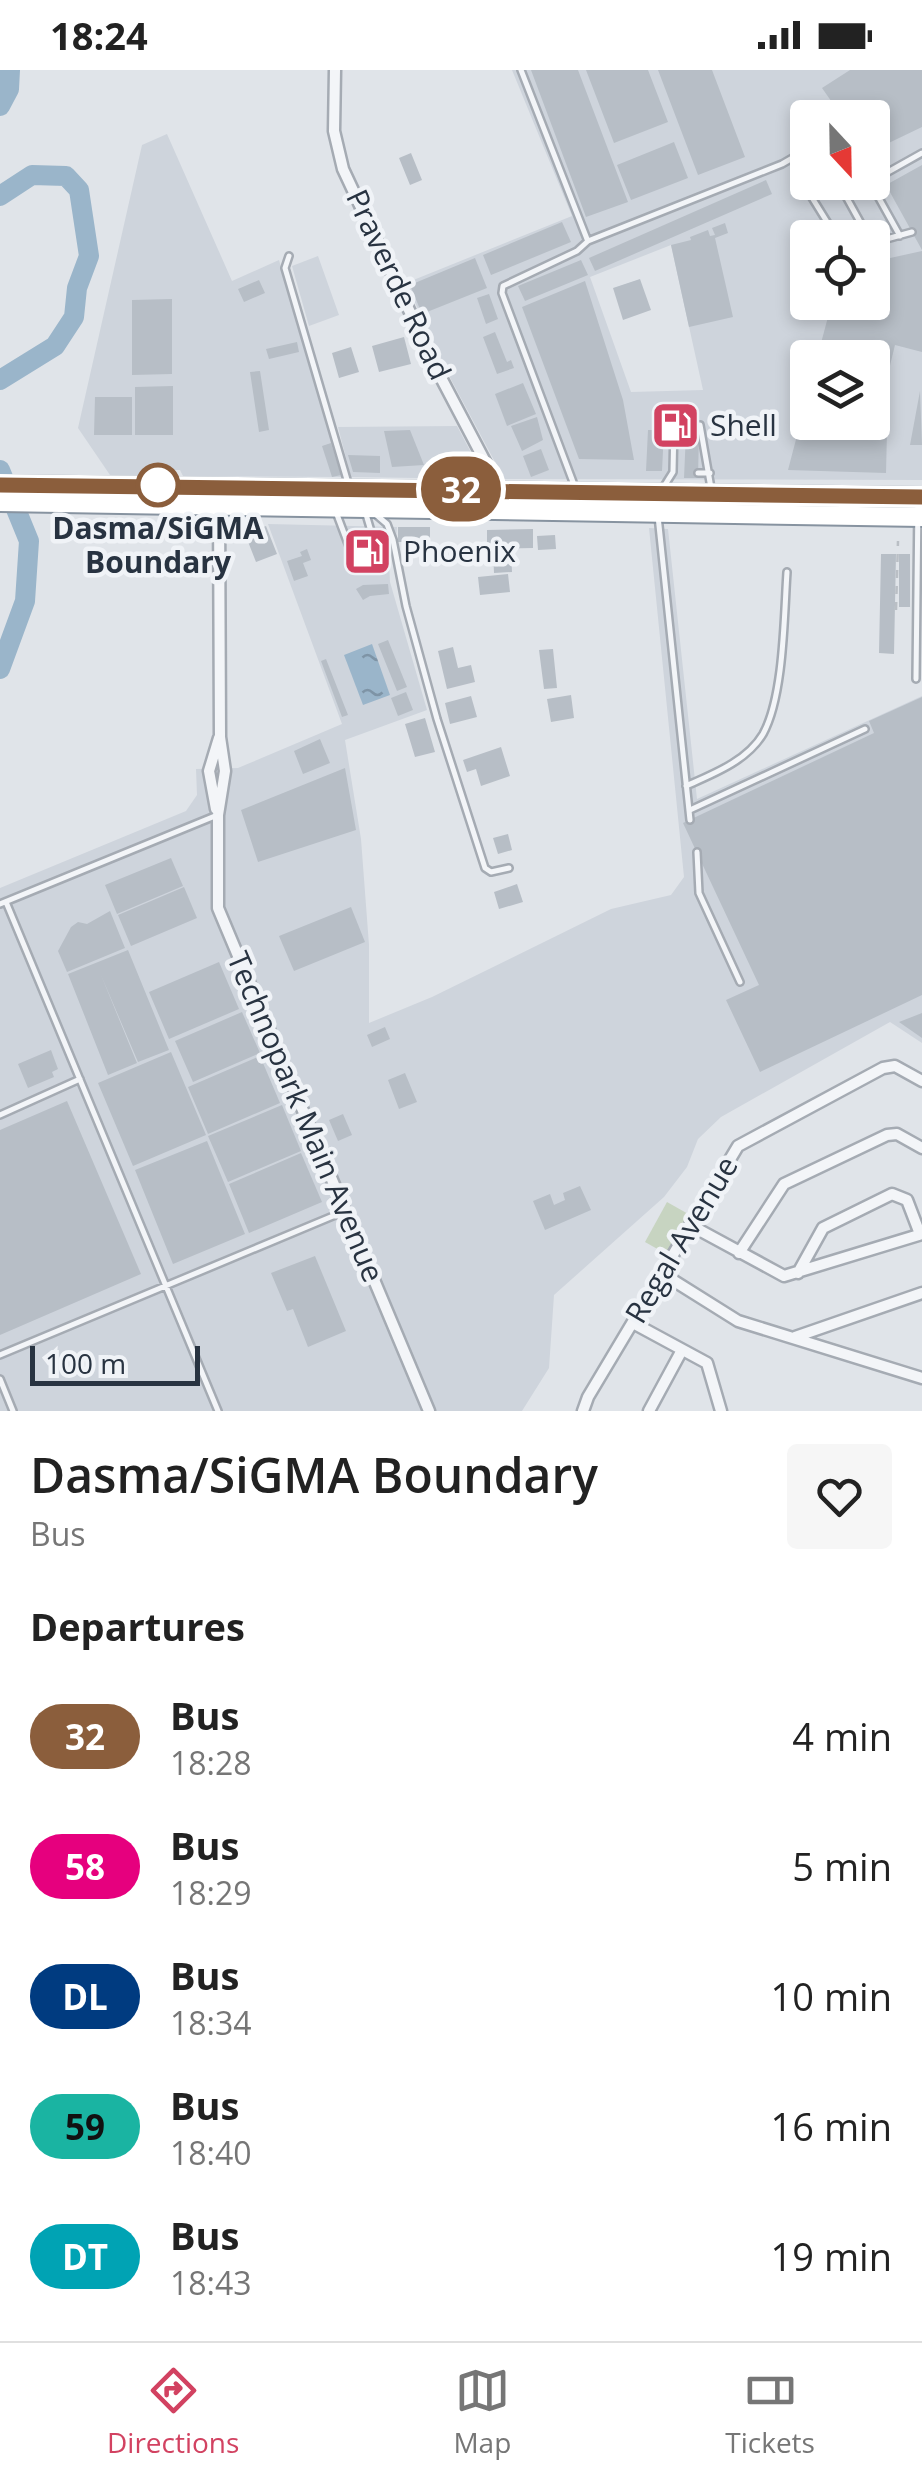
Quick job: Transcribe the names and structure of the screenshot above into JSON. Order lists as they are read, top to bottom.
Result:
{
  "streets": {
    "street": ["Praverde Road", "Technopark Main Avenue", "Regal Avenue"]
  },
  "places": {
    "fuel station": ["Shell", "Phoenix"],
    "other": ["Dasma/SiGMA Boundary"]
  },
  "lines": ["bus line 32"],
  "scale_bar": "100 m",
  "north": "bottom",
  "page": {
    "status": "18:24",
    "on_map": "32",
    "scale": "100 m",
    "heading": [
      ["Dasma/SiGMA Boundary", "Bus"],
      "Departures"
    ],
    "list": [
      {
        "mark": "32",
        "name": "Bus",
        "note": "18:28",
        "value": "4 min"
      },
      {
        "mark": "58",
        "name": "Bus",
        "note": "18:29",
        "value": "5 min"
      },
      {
        "mark": "DL",
        "name": "Bus",
        "note": "18:34",
        "value": "10 min"
      },
      {
        "mark": "59",
        "name": "Bus",
        "note": "18:40",
        "value": "16 min"
      },
      {
        "mark": "DT",
        "name": "Bus",
        "note": "18:43",
        "value": "19 min"
      }
    ],
    "tabs": ["Directions", "Map", "Tickets"]
  }
}
